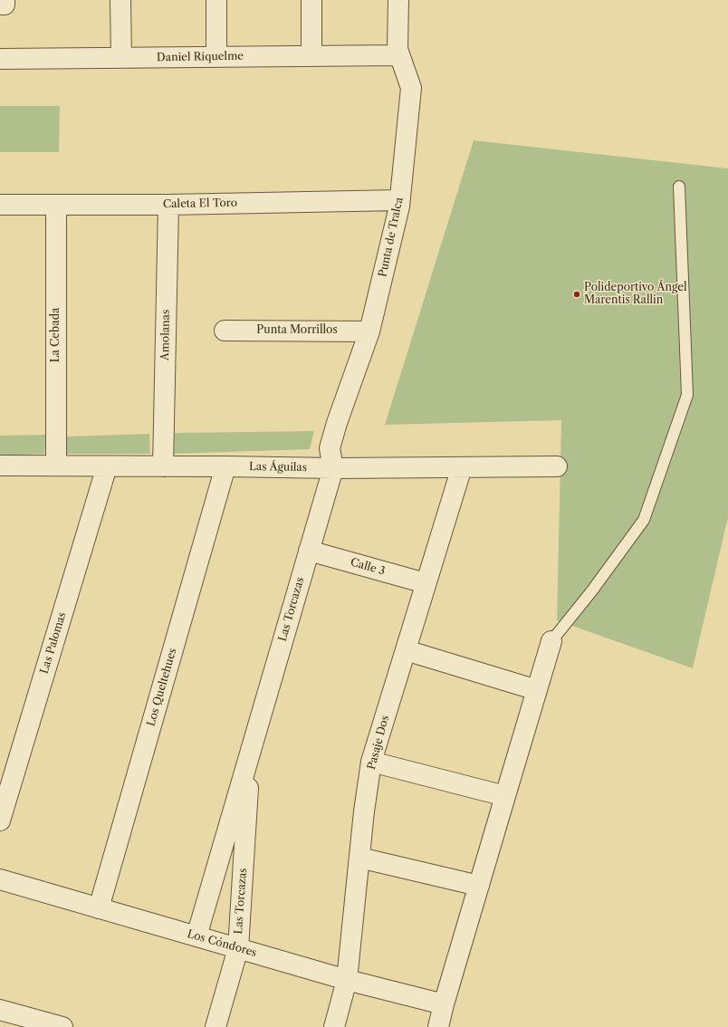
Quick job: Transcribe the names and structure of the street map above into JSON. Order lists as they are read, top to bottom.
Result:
{
  "streets": {
    "street": [
      "Daniel Riquelme",
      "Caleta El Toro",
      "Punta de Tralca",
      "Punta Morrillos",
      "La Cebada",
      "Amolanas",
      "Las Águilas",
      "Calle 3",
      "Las Torcazas",
      "Las Palomas",
      "Los Queltehues",
      "Pasaje Dos",
      "Los Cóndores"
    ]
  },
  "crossings": [
    ["Daniel Riquelme", "Punta de Tralca"],
    ["Caleta El Toro", "Punta de Tralca"],
    ["Caleta El Toro", "La Cebada"],
    ["Caleta El Toro", "Amolanas"],
    ["Punta de Tralca", "Punta Morrillos"],
    ["Punta de Tralca", "Las Águilas"],
    ["Punta de Tralca", "Las Torcazas"],
    ["La Cebada", "Las Águilas"],
    ["Amolanas", "Las Águilas"],
    ["Las Águilas", "Las Torcazas"],
    ["Las Águilas", "Las Palomas"],
    ["Las Águilas", "Los Queltehues"],
    ["Las Águilas", "Pasaje Dos"],
    ["Calle 3", "Las Torcazas"],
    ["Calle 3", "Pasaje Dos"],
    ["Las Torcazas", "Los Cóndores"],
    ["Los Queltehues", "Los Cóndores"],
    ["Pasaje Dos", "Los Cóndores"]
  ],
  "places": ["Polideportivo Ángel Marentis Rallin"]
}
